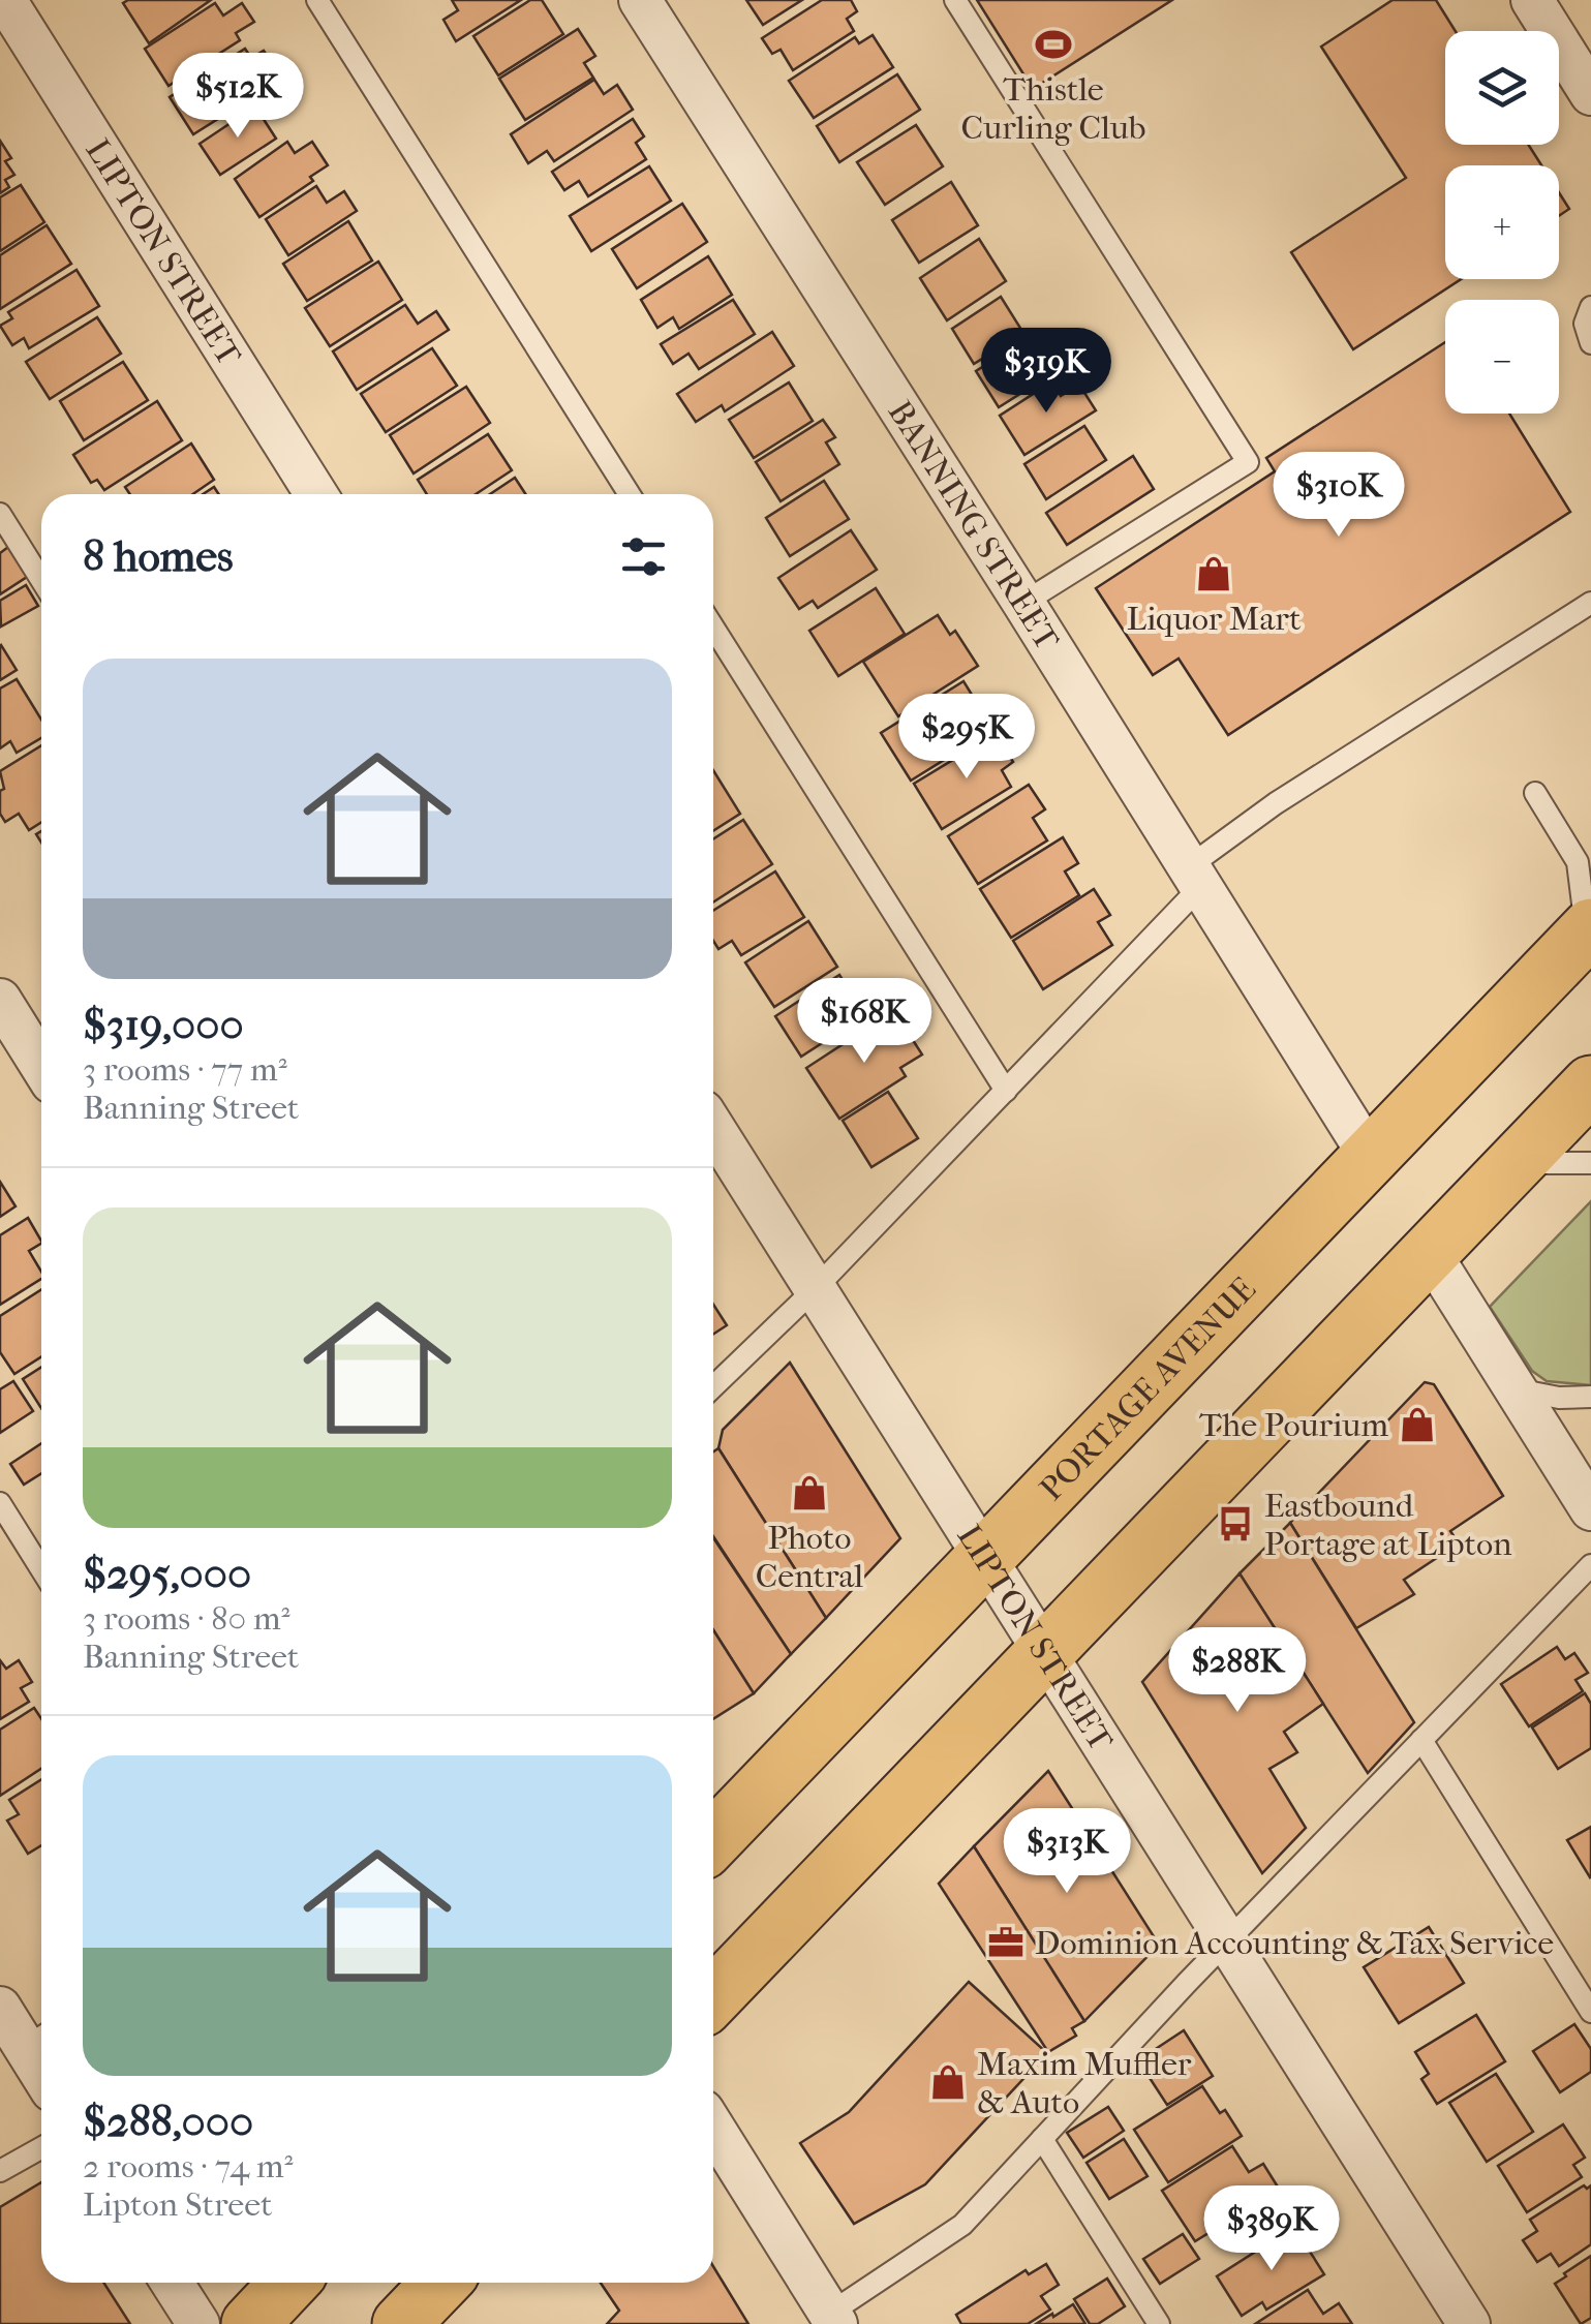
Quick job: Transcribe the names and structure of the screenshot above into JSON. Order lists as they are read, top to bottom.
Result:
{
  "streets": {
    "highway": ["PORTAGE AVENUE"],
    "street": ["LIPTON STREET", "BANNING STREET"]
  },
  "crossings": [
    ["LIPTON STREET", "PORTAGE AVENUE"],
    ["BANNING STREET", "PORTAGE AVENUE"]
  ],
  "places": {
    "sports": ["Thistle Curling Club"],
    "shop": [
      "Liquor Mart",
      "The Pourium",
      "Photo Central",
      "Maxim Muffler & Auto"
    ],
    "bus stop": ["Eastbound Portage at Lipton"],
    "office": ["Dominion Accounting & Tax Service"]
  },
  "page": {
    "map_buttons": ["+", "−"],
    "price": [
      "$512K",
      "$319K",
      "$310K",
      "$295K",
      "$168K",
      "$288K",
      "$313K",
      "$389K"
    ],
    "heading": "8 homes",
    "list": [
      {
        "name": "$319,000",
        "note": "3 rooms · 77 m² · Banning Street"
      },
      {
        "name": "$295,000",
        "note": "3 rooms · 80 m² · Banning Street"
      },
      {
        "name": "$288,000",
        "note": "2 rooms · 74 m² · Lipton Street"
      }
    ]
  }
}
